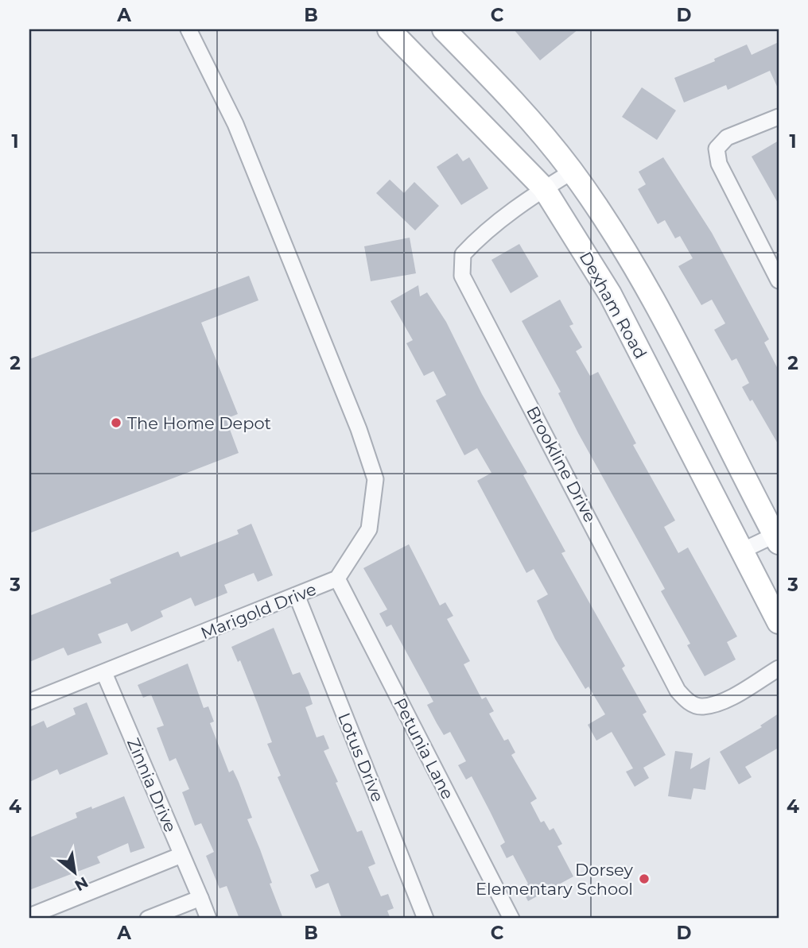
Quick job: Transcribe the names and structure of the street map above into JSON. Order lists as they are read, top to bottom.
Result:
{
  "streets": {
    "street": [
      "Dexham Road",
      "Brookline Drive",
      "Marigold Drive",
      "Petunia Lane",
      "Lotus Drive",
      "Zinnia Drive"
    ]
  },
  "crossings": [
    ["Dexham Road", "Brookline Drive"],
    ["Marigold Drive", "Petunia Lane"],
    ["Marigold Drive", "Lotus Drive"],
    ["Marigold Drive", "Zinnia Drive"]
  ],
  "places": ["The Home Depot", "Dorsey Elementary School"],
  "north": "bottom right",
  "grid": {
    "columns": [
      "A",
      "B",
      "C",
      "D"
    ],
    "rows": [
      "1",
      "2",
      "3",
      "4"
    ]
  }
}
